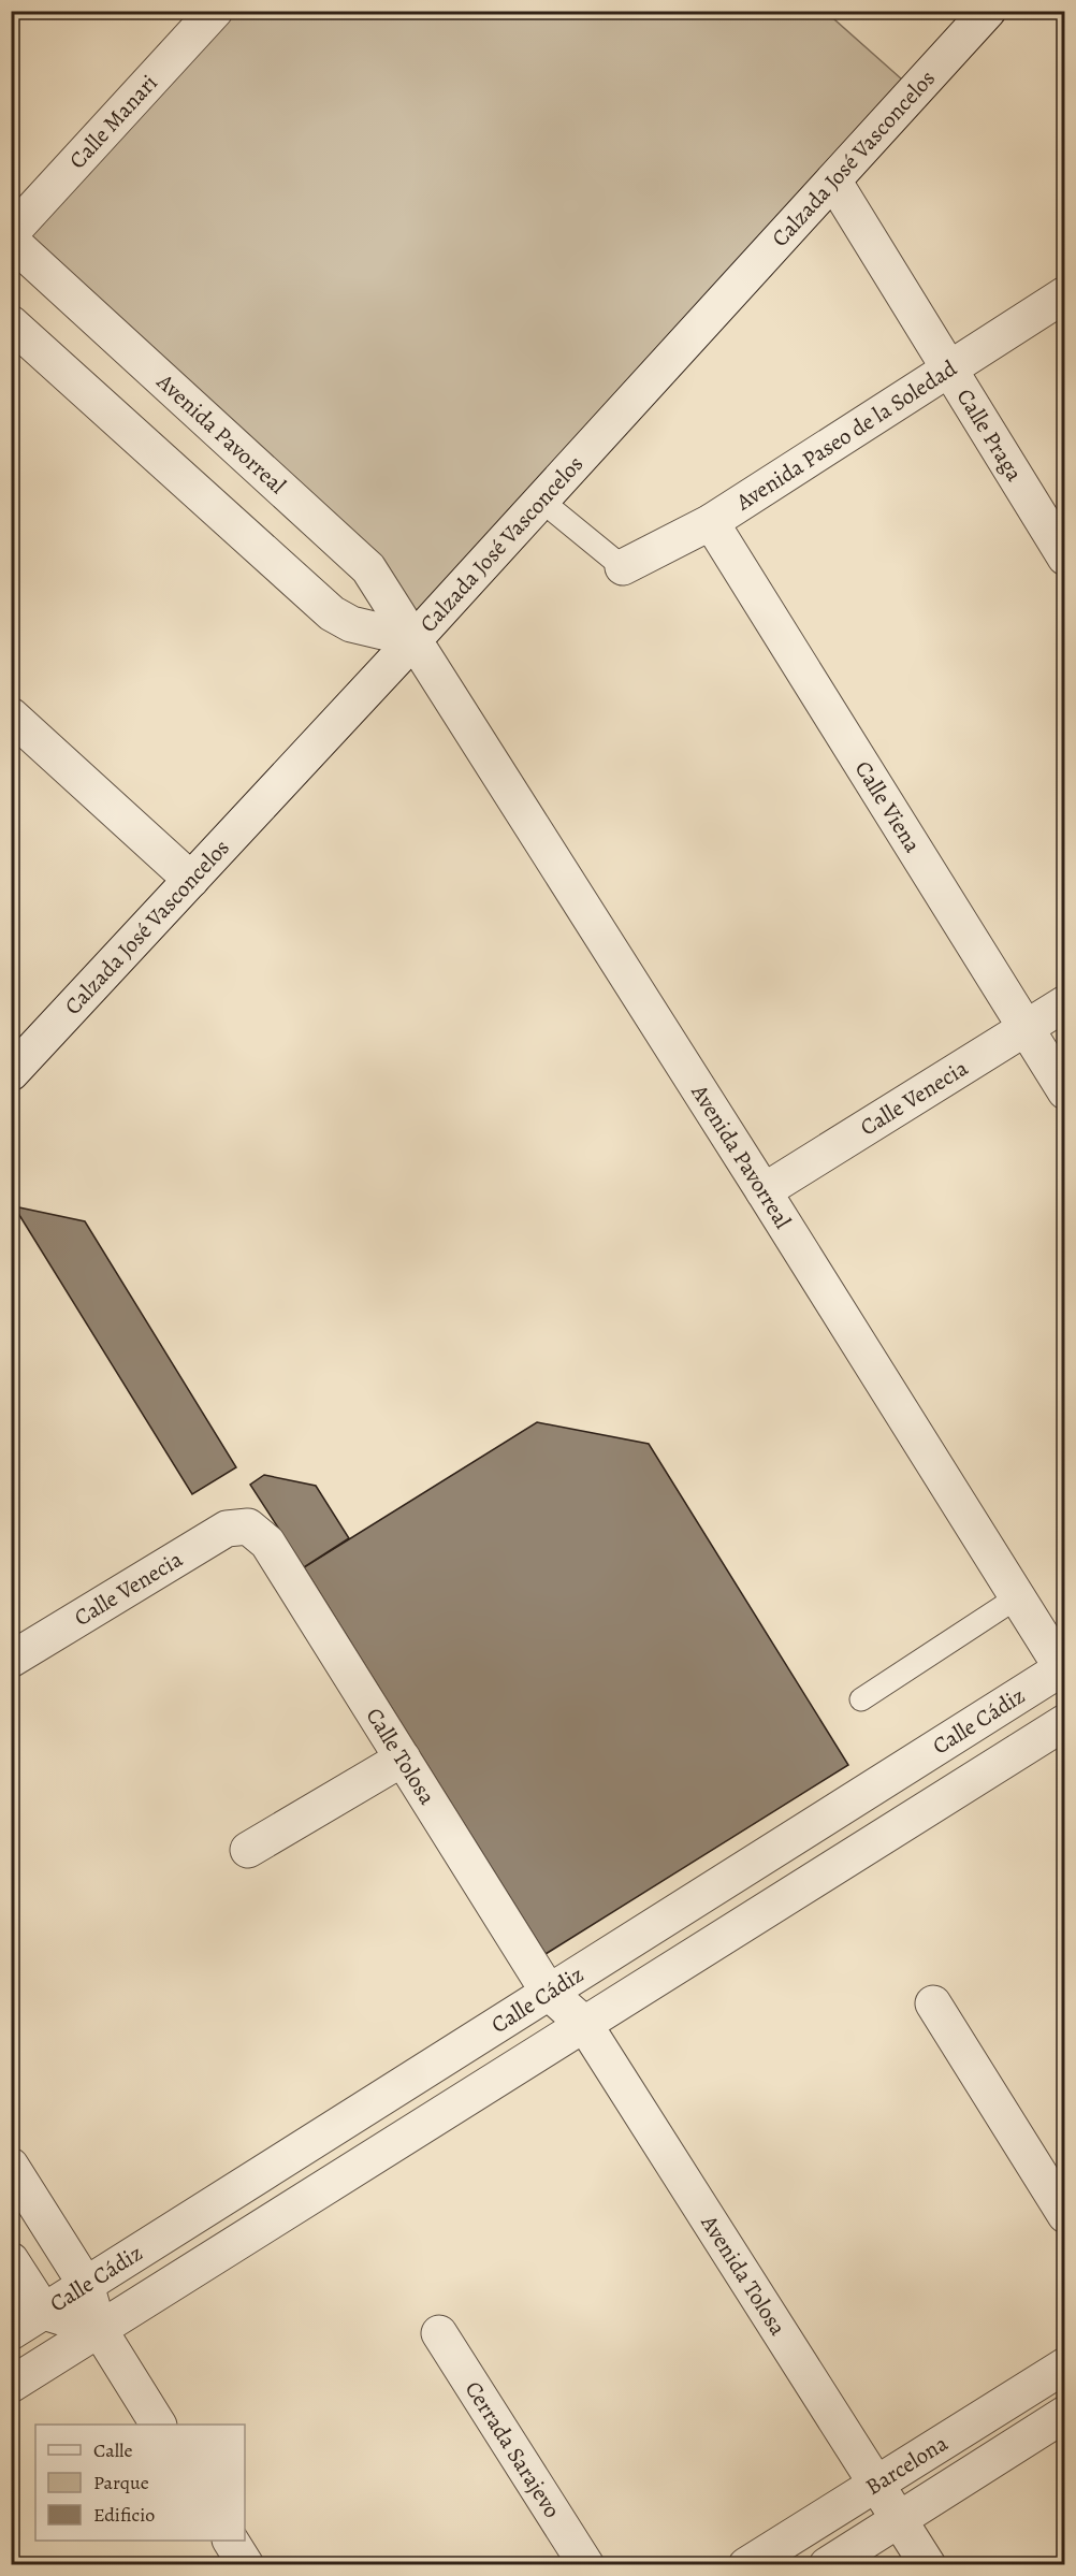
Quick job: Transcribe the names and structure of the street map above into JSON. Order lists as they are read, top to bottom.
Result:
{
  "streets": {
    "street": [
      "Calle Manari",
      "Calzada José Vasconcelos",
      "Avenida Pavorreal",
      "Avenida Paseo de la Soledad",
      "Calle Praga",
      "Calle Viena",
      "Calle Venecia",
      "Calle Cádiz",
      "Calle Tolosa",
      "Avenida Tolosa",
      "Cerrada Sarajevo",
      "Barcelona"
    ]
  },
  "crossings": [
    ["Calzada José Vasconcelos", "Avenida Pavorreal"],
    ["Calzada José Vasconcelos", "Calle Praga"],
    ["Avenida Pavorreal", "Calle Venecia"],
    ["Avenida Pavorreal", "Calle Cádiz"],
    ["Avenida Paseo de la Soledad", "Calle Praga"],
    ["Avenida Paseo de la Soledad", "Calle Viena"],
    ["Calle Viena", "Calle Venecia"],
    ["Calle Venecia", "Calle Tolosa"],
    ["Calle Cádiz", "Calle Tolosa"],
    ["Calle Cádiz", "Avenida Tolosa"],
    ["Calle Tolosa", "Avenida Tolosa"],
    ["Avenida Tolosa", "Barcelona"]
  ],
  "legend": ["Calle", "Parque", "Edificio"]
}
